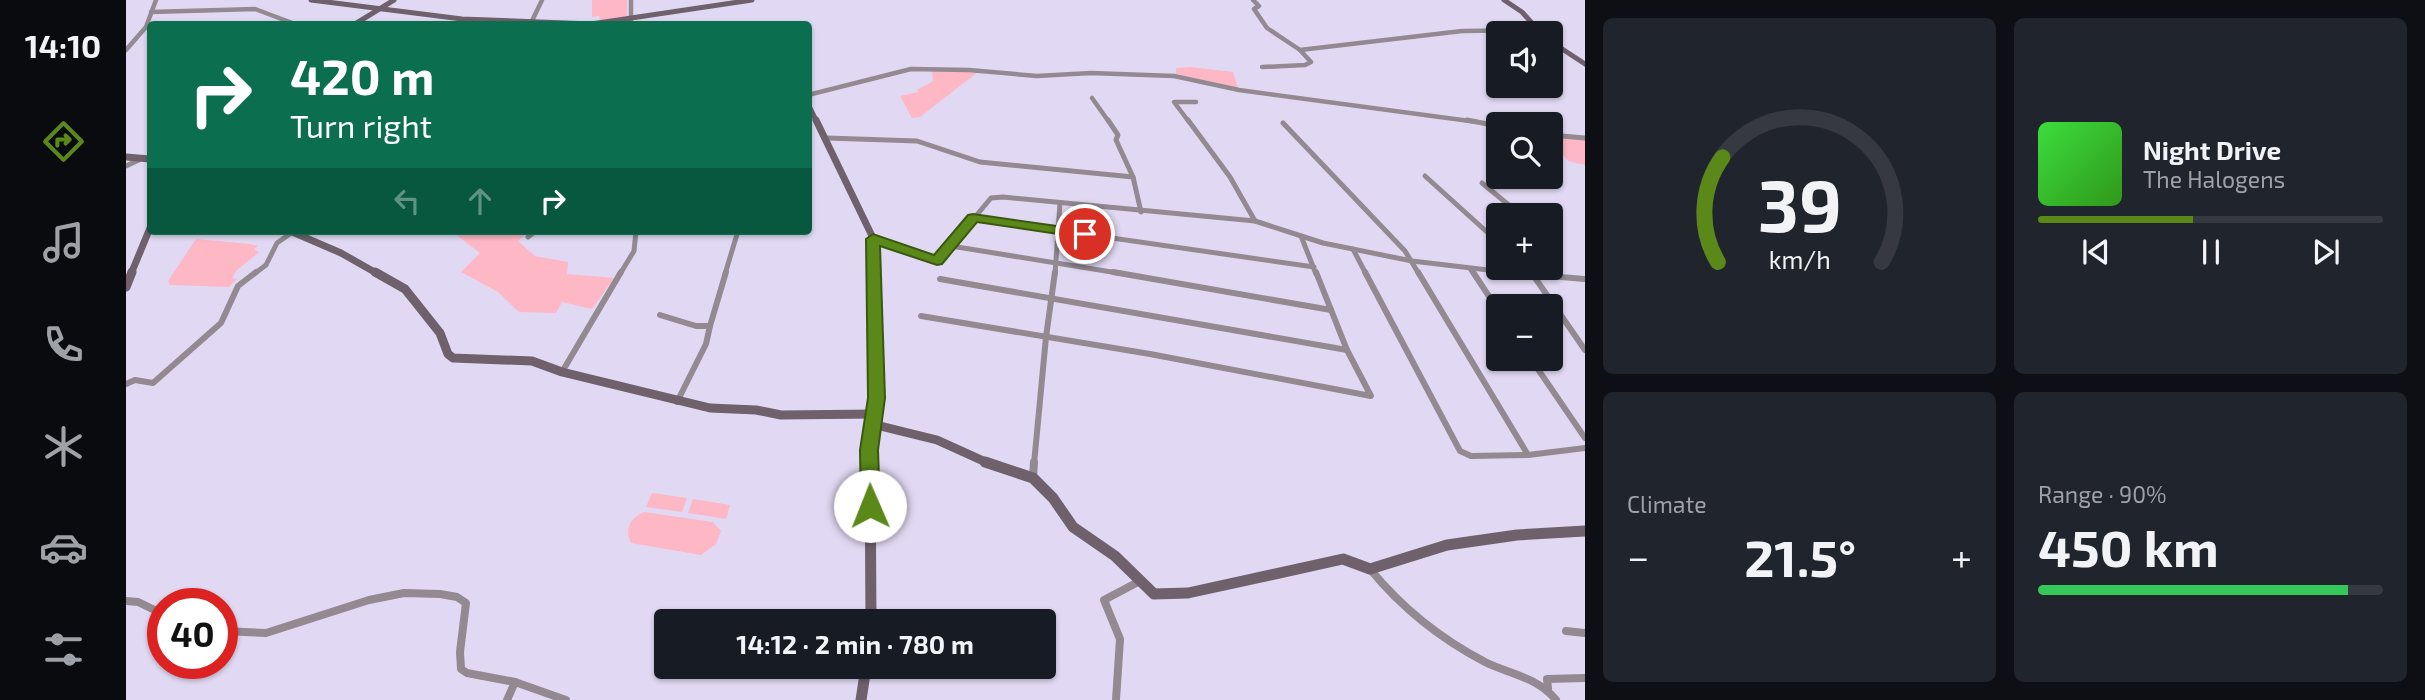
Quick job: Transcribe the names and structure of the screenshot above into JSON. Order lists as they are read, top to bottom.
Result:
{
  "page": {
    "tabs": "14:10",
    "map_buttons": ["+", "−"],
    "turn": ["420 m", "Turn right"],
    "song": ["Night Drive", "The Halogens"],
    "tile": [
      "Climate",
      ["Range · 90%", "450 km"]
    ],
    "heat": ["−", "21.5°", "+"],
    "limit": "40",
    "trip": "14:12 · 2 min · 780 m",
    "gauge": ["39", "km/h"]
  }
}
